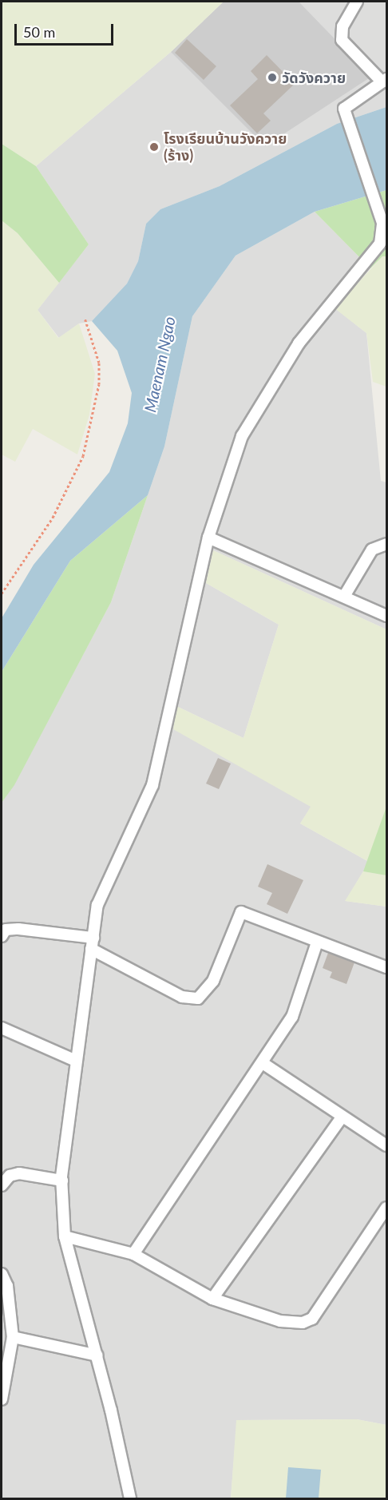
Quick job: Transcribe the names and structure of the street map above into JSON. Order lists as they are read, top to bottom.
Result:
{
  "water": ["Maenam Ngao"],
  "places": ["วัดวังควาย", "โรงเรียนบ้านวังควาย (ร้าง)"],
  "scale_bar": "50 m"
}
